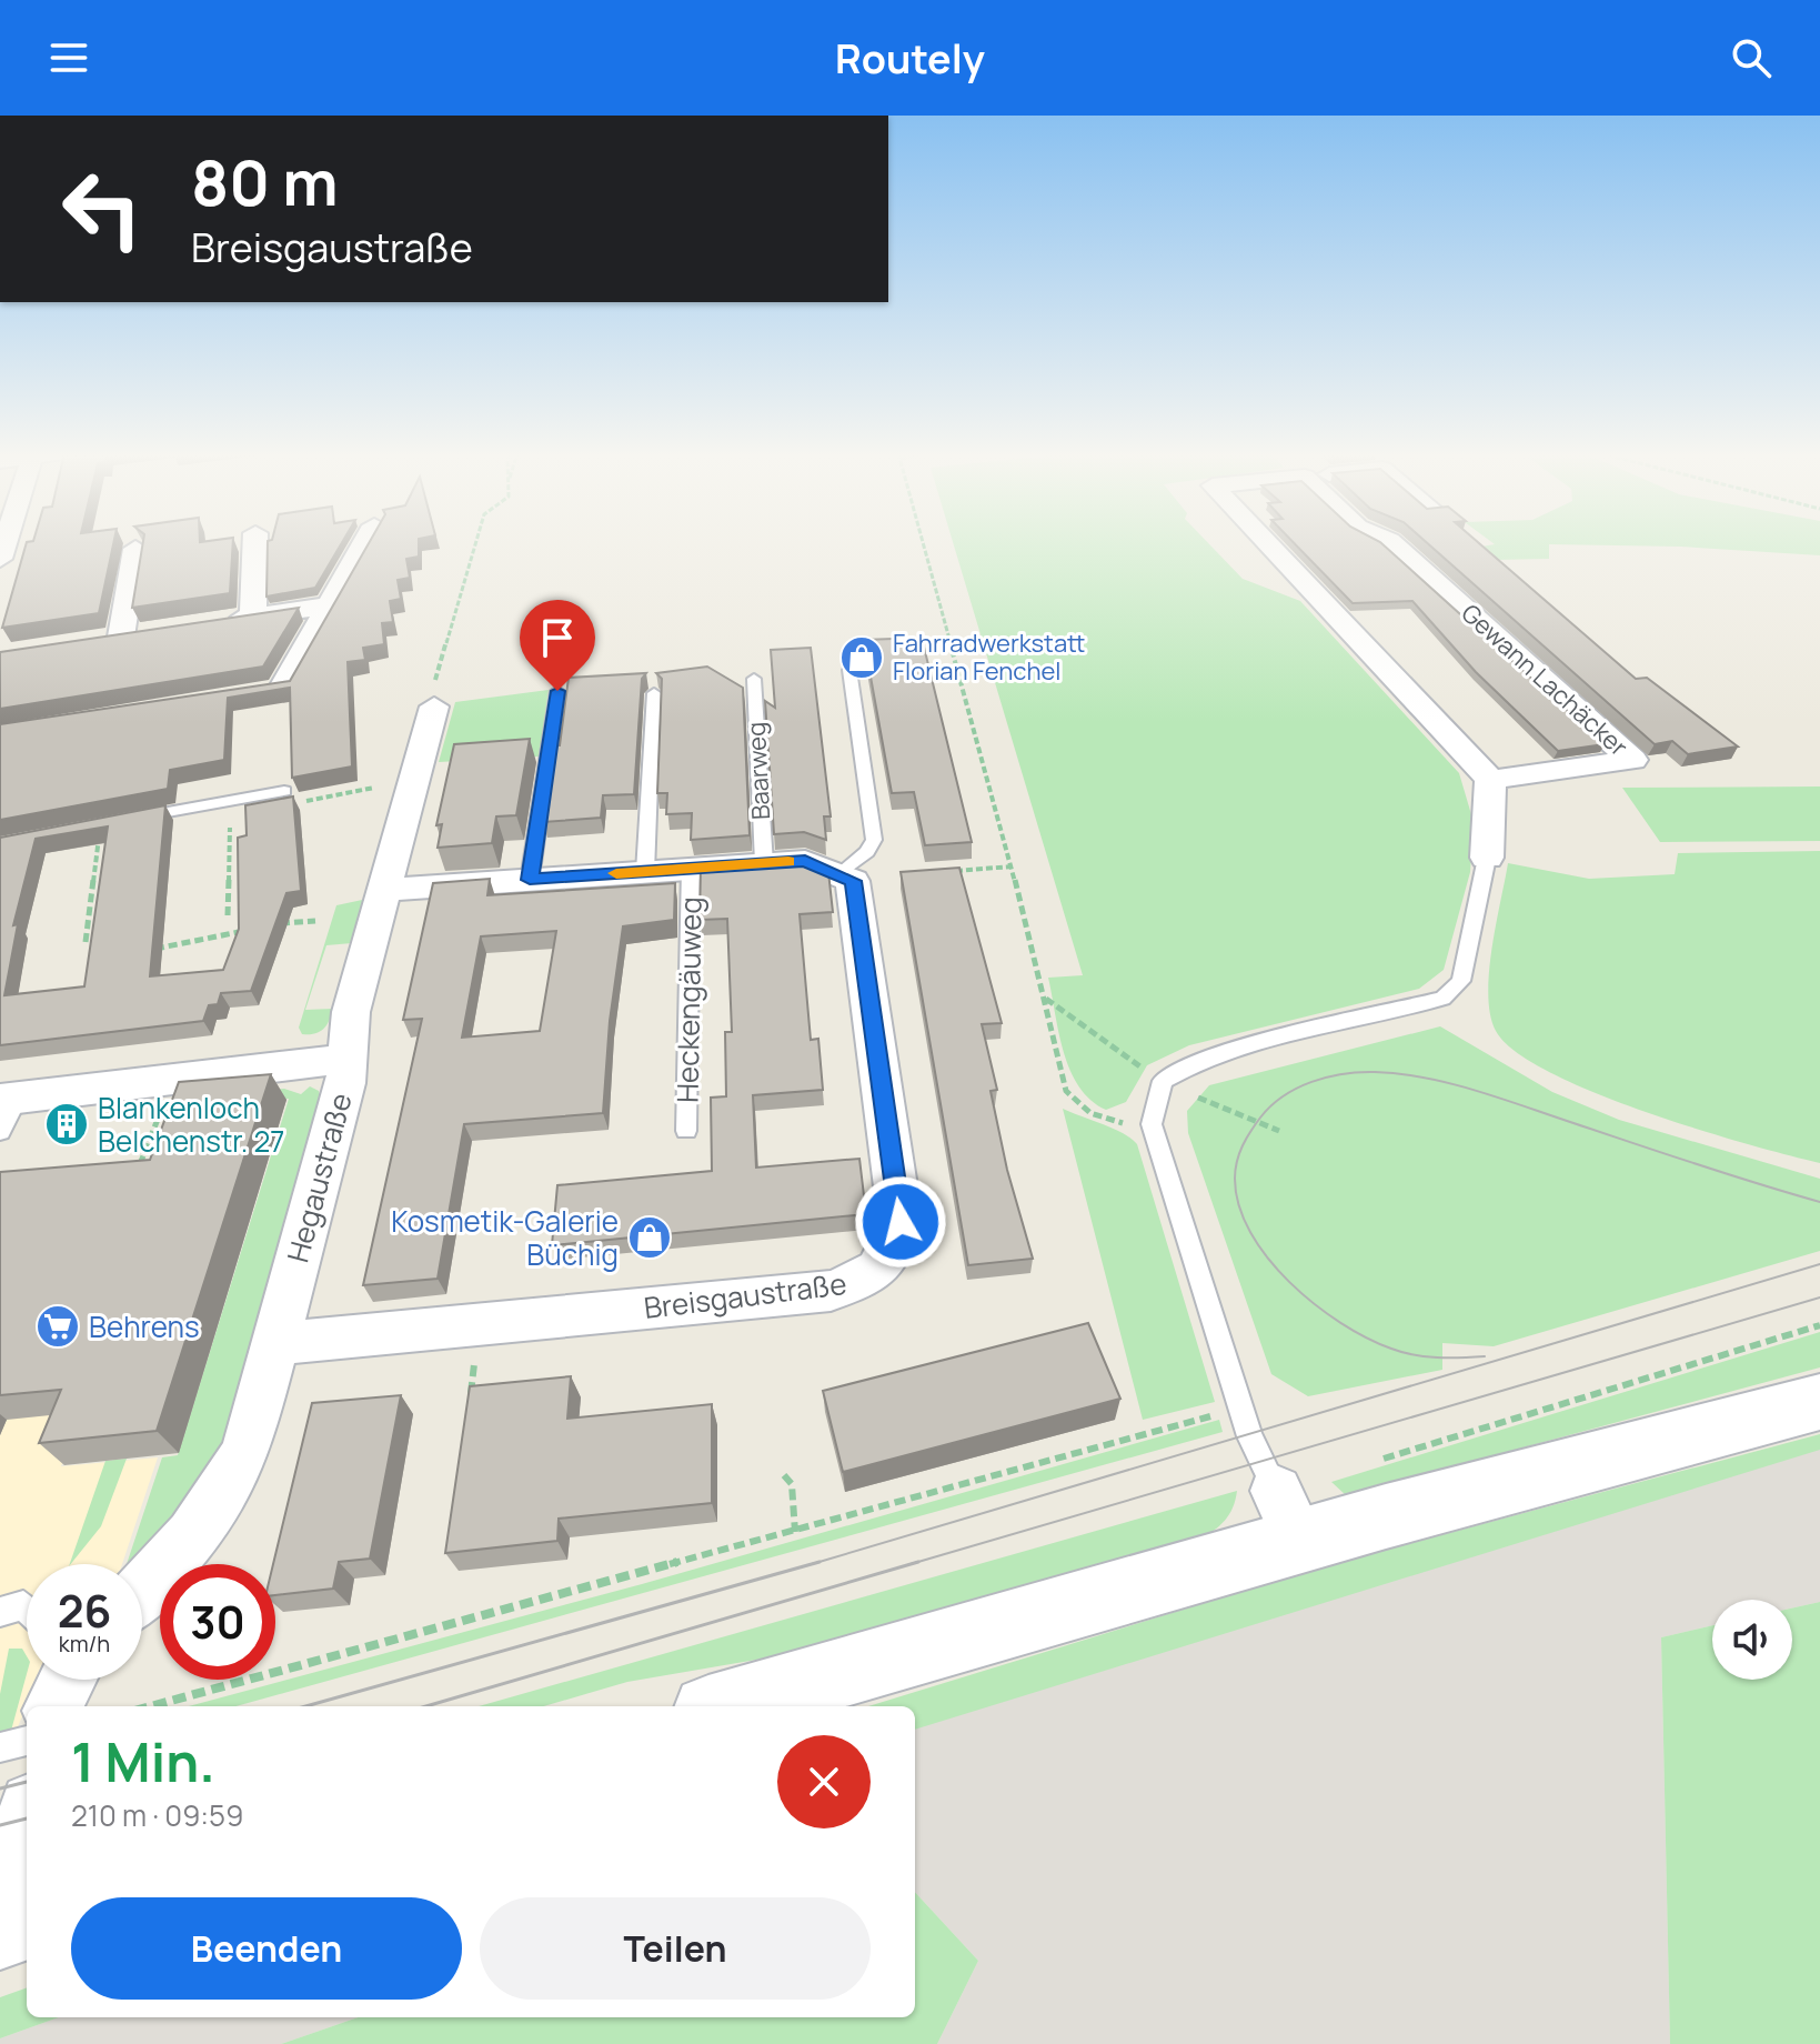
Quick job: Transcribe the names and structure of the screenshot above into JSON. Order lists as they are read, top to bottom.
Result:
{
  "streets": {
    "street": ["Gewann Lachäcker", "Hegaustraße", "Breisgaustraße"],
    "lane": ["Baarweg", "Heckengäuweg"]
  },
  "crossings": [
    ["Hegaustraße", "Breisgaustraße"]
  ],
  "places": {
    "shop": ["Fahrradwerkstatt Florian Fenchel", "Kosmetik-Galerie Büchig"],
    "building": ["Blankenloch Belchenstr. 27"],
    "supermarket": ["Behrens"]
  },
  "page": {
    "header": "Routely",
    "turn": ["80 m", "Breisgaustraße"],
    "speed": "26 km/h",
    "limit": "30",
    "heading": ["1 Min.", "210 m · 09:59"],
    "buttons": ["Beenden", "Teilen"]
  }
}
